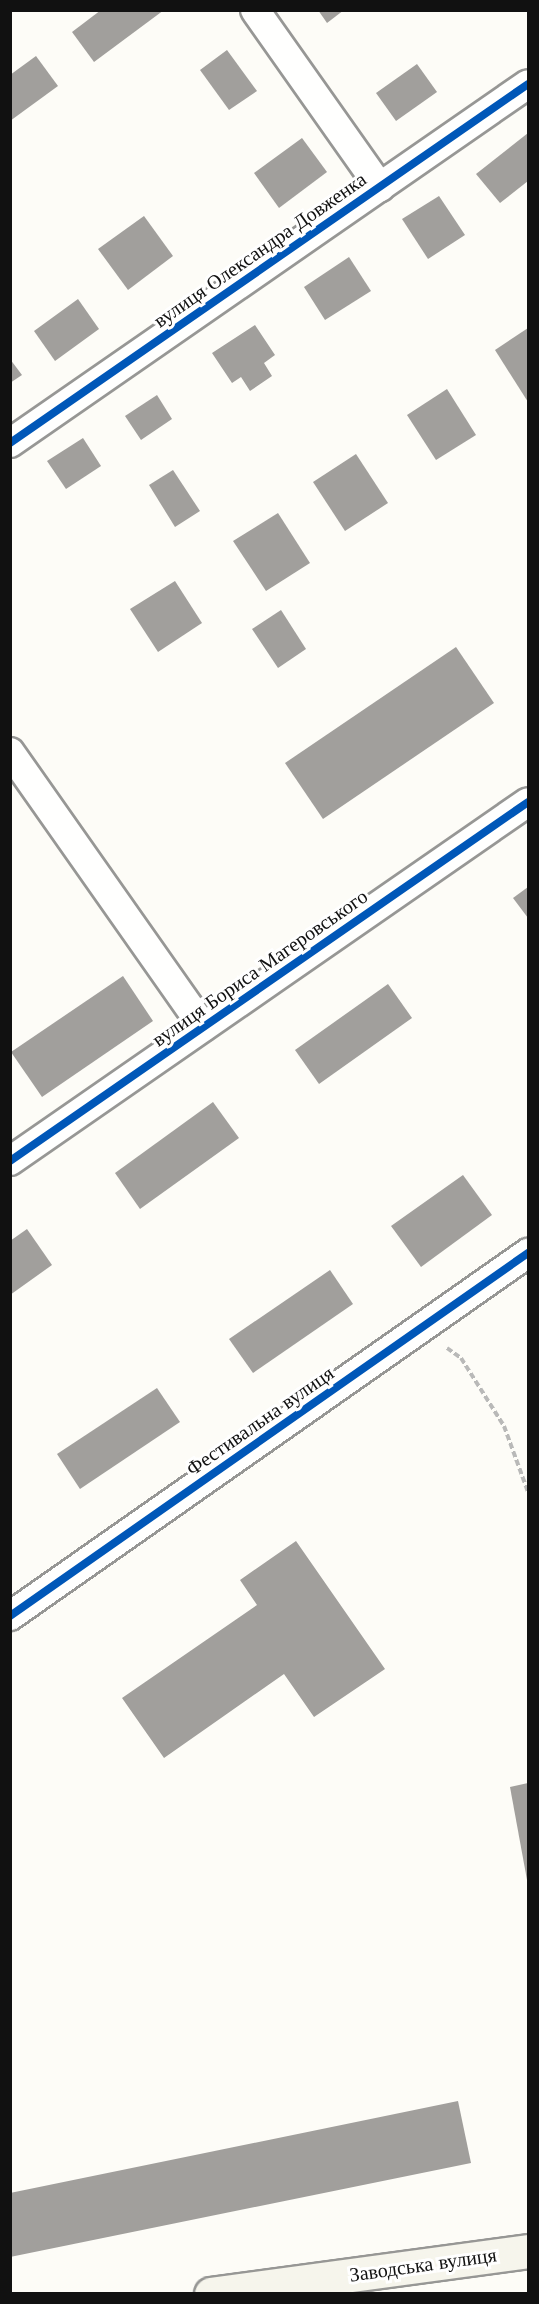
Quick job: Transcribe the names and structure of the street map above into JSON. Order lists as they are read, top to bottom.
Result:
{
  "streets": {
    "street": [
      "вулиця Олександра Довженка",
      "вулиця Бориса Магеровського",
      "Фестивальна вулиця",
      "Заводська вулиця"
    ]
  }
}
